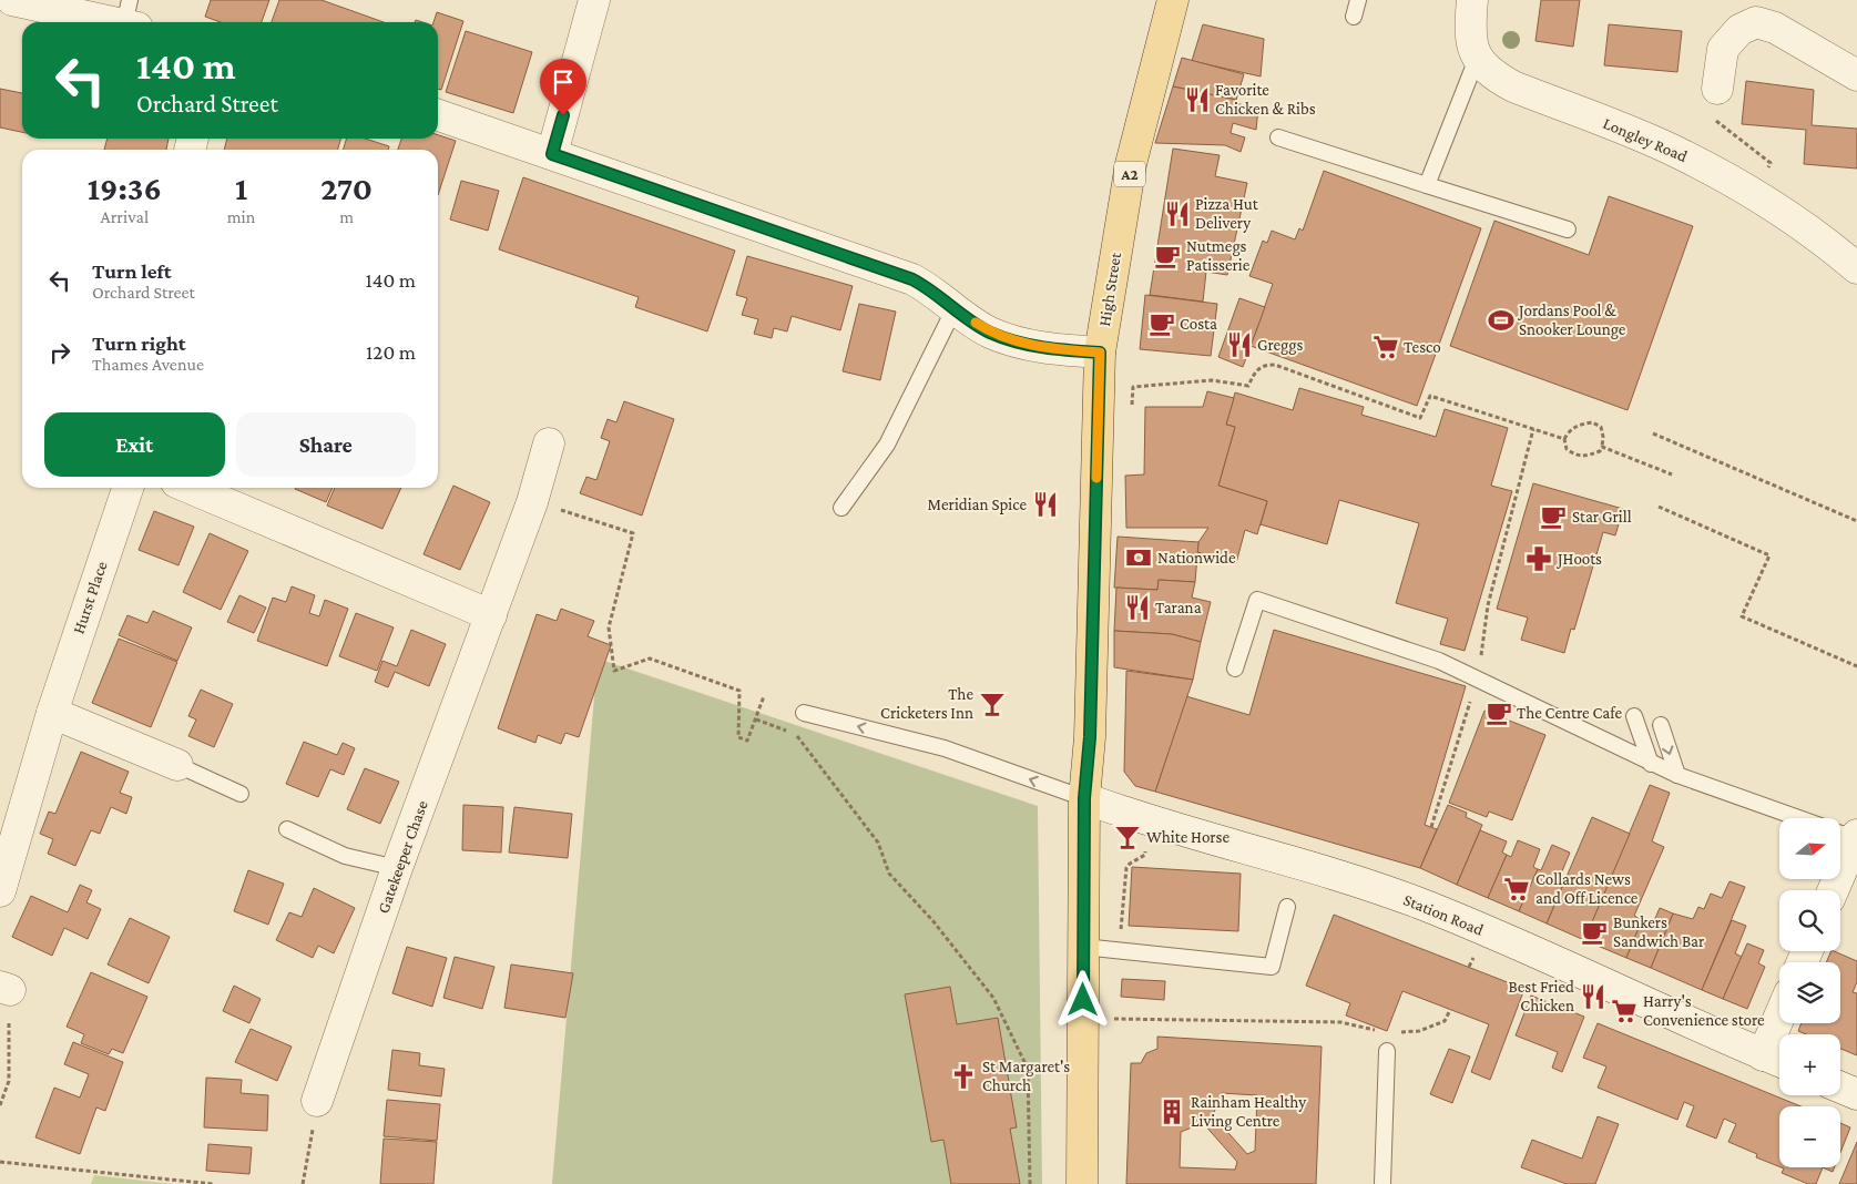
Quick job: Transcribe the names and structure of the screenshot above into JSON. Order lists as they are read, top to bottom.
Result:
{
  "streets": {
    "main road": ["A2", "High Street"],
    "street": [
      "Longley Road",
      "Hurst Place",
      "Gatekeeper Chase",
      "Station Road"
    ]
  },
  "crossings": [
    ["High Street", "Station Road"]
  ],
  "places": {
    "restaurant": [
      "Favorite Chicken & Ribs",
      "Pizza Hut Delivery",
      "Greggs",
      "Meridian Spice",
      "Tarana",
      "Best Fried Chicken"
    ],
    "cafe": [
      "Nutmegs Patisserie",
      "Costa",
      "Star Grill",
      "The Centre Cafe",
      "Bunkers Sandwich Bar"
    ],
    "sports": ["Jordans Pool & Snooker Lounge"],
    "supermarket": ["Tesco", "Collards News and Off Licence", "Harry's Convenience store"],
    "bank": ["Nationwide"],
    "pharmacy": ["JHoots"],
    "bar": ["The Cricketers Inn", "White Horse"],
    "church": ["St Margaret's Church"],
    "building": ["Rainham Healthy Living Centre"]
  },
  "north": "right",
  "page": {
    "turn": ["140 m", "Orchard Street"],
    "eta": [
      "19:36",
      "Arrival",
      "1",
      "min",
      "270",
      "m"
    ],
    "list": [
      {
        "name": "Turn left",
        "note": "Orchard Street",
        "value": "140 m"
      },
      {
        "name": "Turn right",
        "note": "Thames Avenue",
        "value": "120 m"
      }
    ],
    "buttons": ["Exit", "Share"],
    "map_buttons": ["+", "−"]
  }
}
